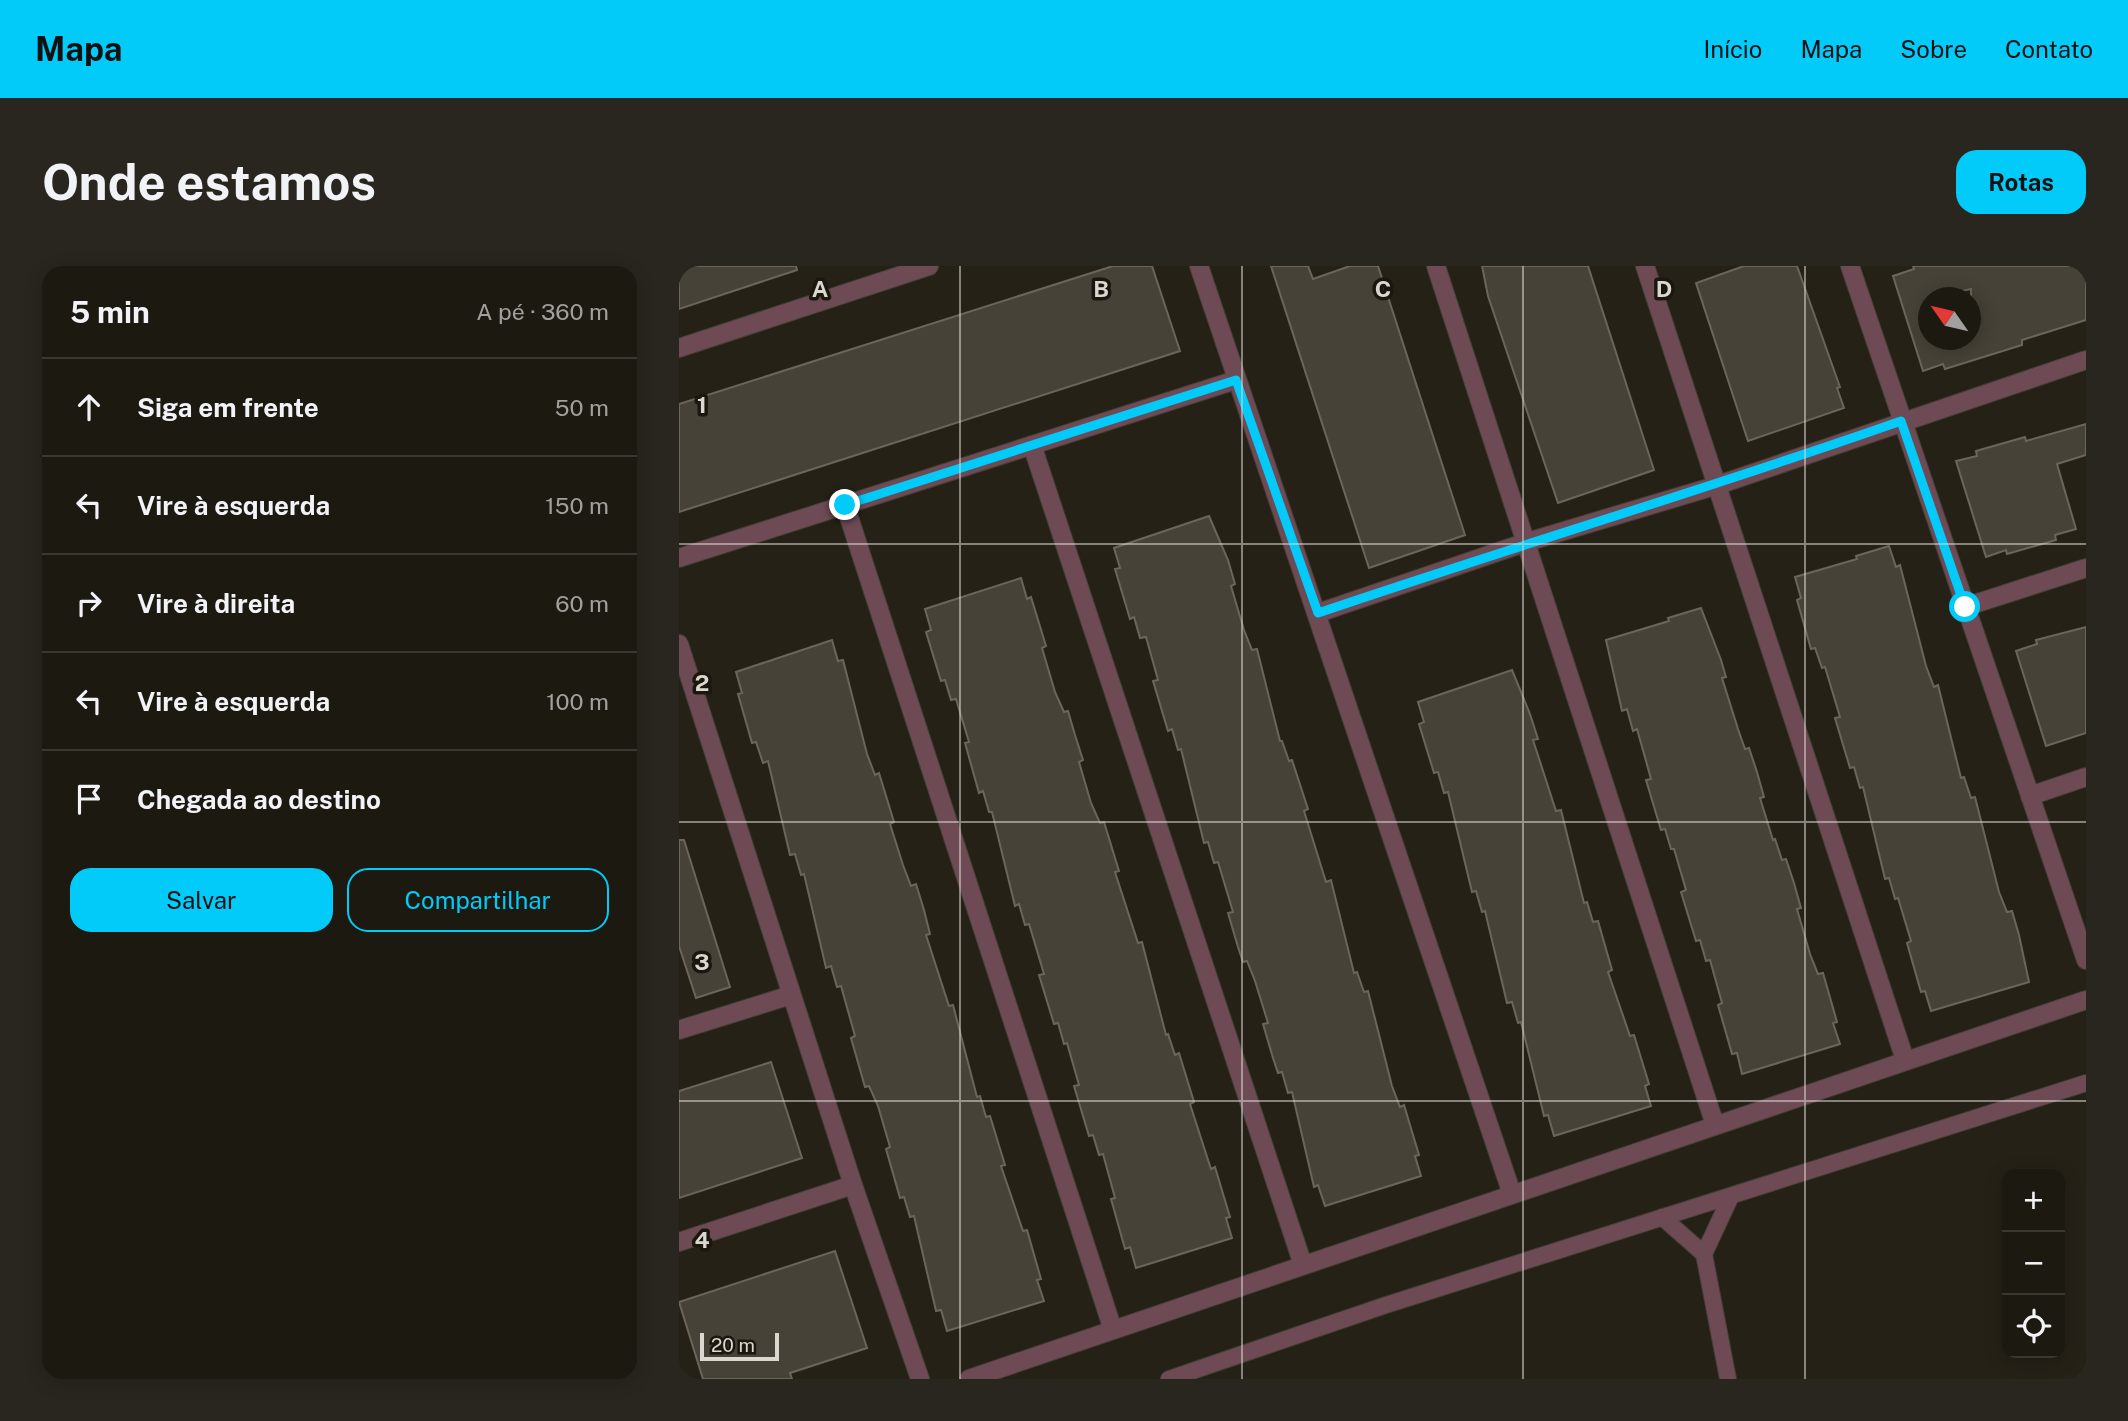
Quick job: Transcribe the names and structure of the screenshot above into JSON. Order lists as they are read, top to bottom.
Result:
{
  "scale_bar": "20 m",
  "north": "top left",
  "page": {
    "header": "Mapa",
    "nav": [
      "Início",
      "Mapa",
      "Sobre",
      "Contato"
    ],
    "buttons": [
      "Rotas",
      ["Salvar", "Compartilhar"]
    ],
    "title": "Onde estamos",
    "heading": ["5 min", "A pé · 360 m"],
    "list": [
      ["Siga em frente", "50 m"],
      ["Vire à esquerda", "150 m"],
      ["Vire à direita", "60 m"],
      ["Vire à esquerda", "100 m"],
      "Chegada ao destino"
    ],
    "map_buttons": ["+", "−"],
    "scale": "20 m"
  },
  "grid": {
    "columns": [
      "A",
      "B",
      "C",
      "D"
    ],
    "rows": [
      "1",
      "2",
      "3",
      "4"
    ]
  }
}
